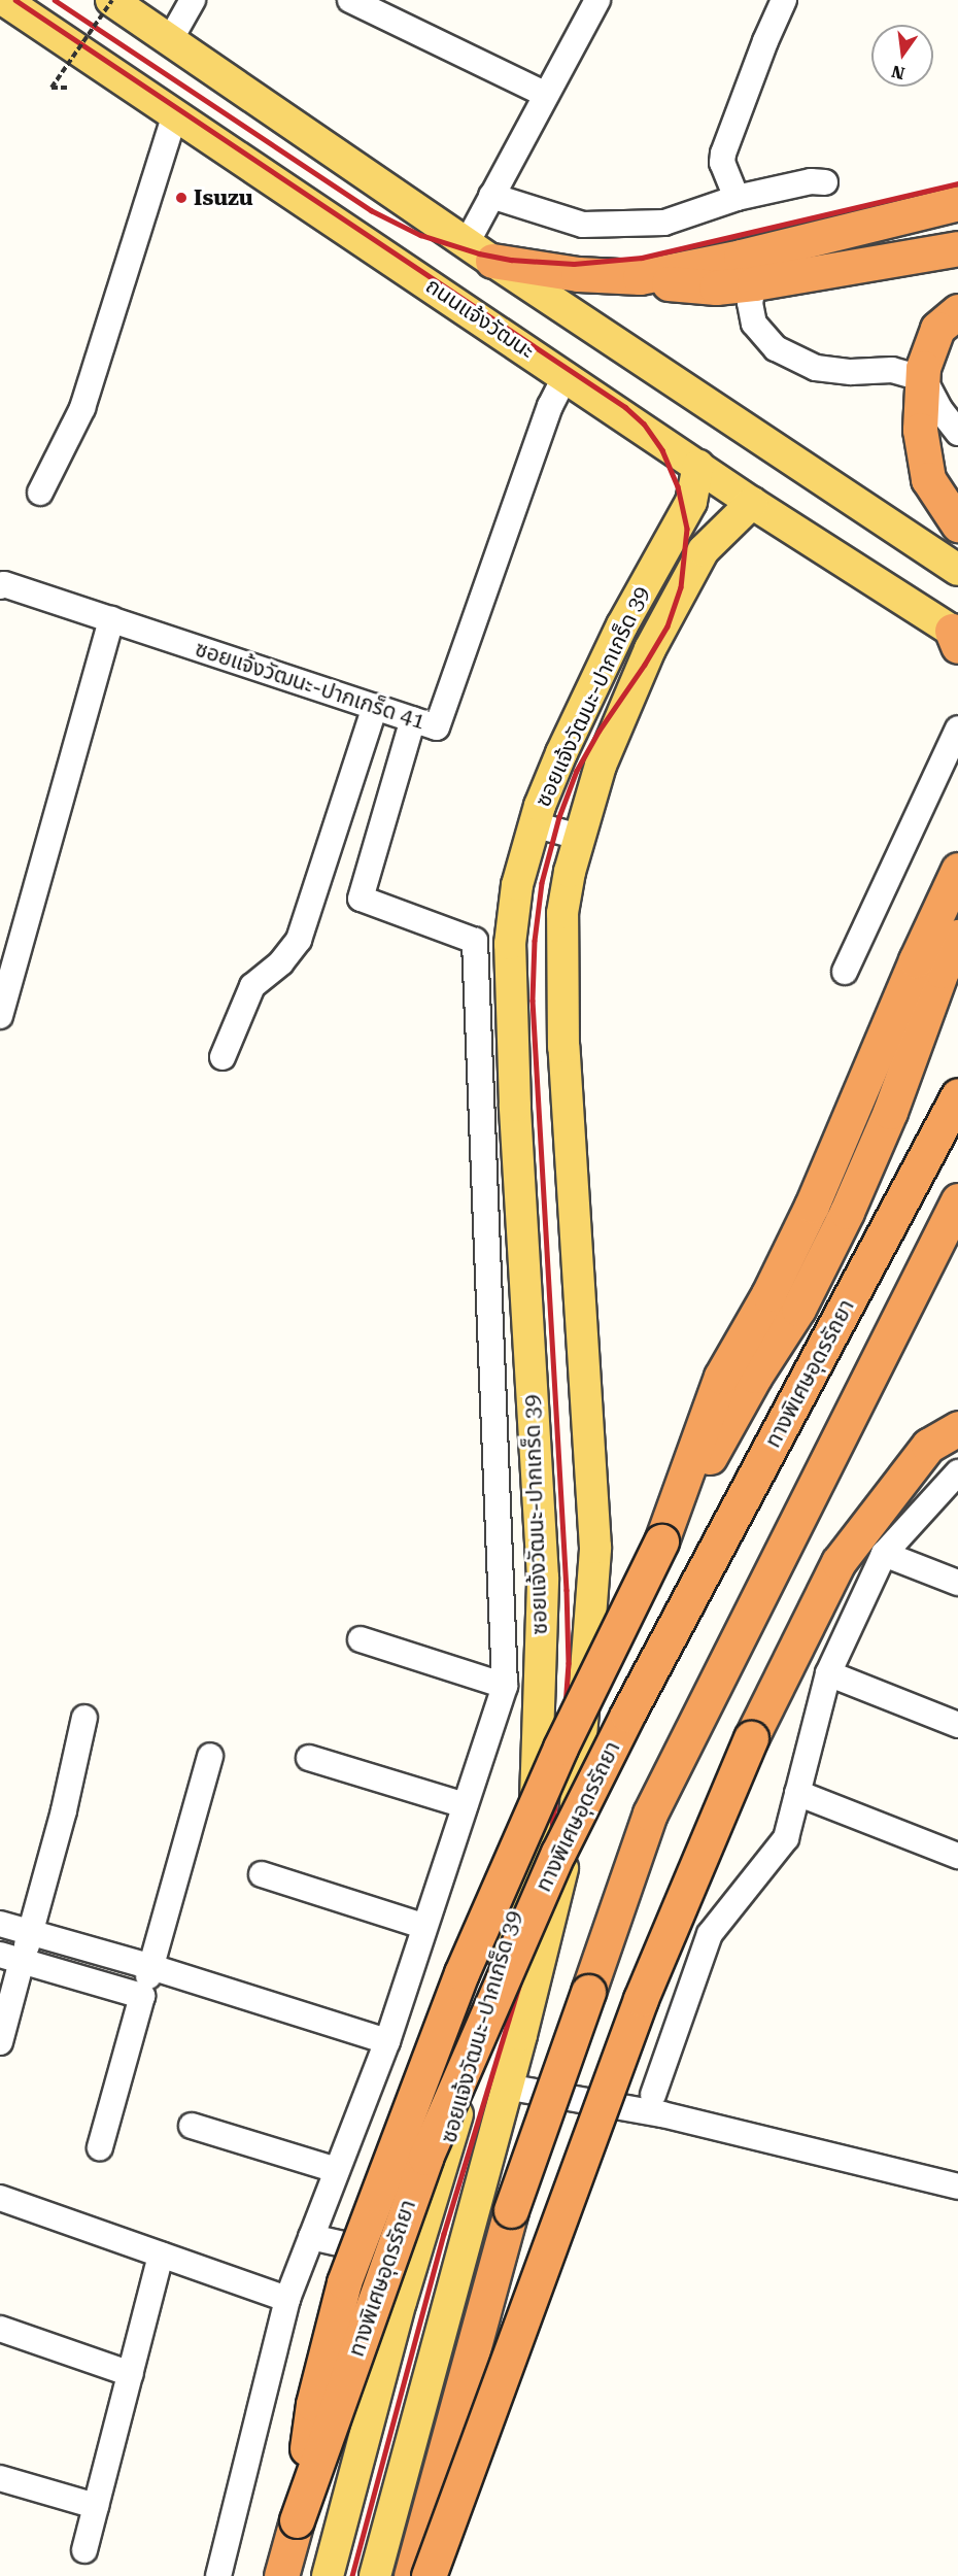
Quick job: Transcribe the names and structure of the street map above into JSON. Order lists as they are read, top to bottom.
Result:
{
  "streets": {
    "highway": ["ทางพิเศษอุดรรัถยา"],
    "main road": ["ถนนแจ้งวัฒนะ", "ซอยแจ้งวัฒนะ-ปากเกร็ด 39"],
    "street": ["ซอยแจ้งวัฒนะ-ปากเกร็ด 41"]
  },
  "crossings": [
    ["ถนนแจ้งวัฒนะ", "ซอยแจ้งวัฒนะ-ปากเกร็ด 41"],
    ["ถนนแจ้งวัฒนะ", "ซอยแจ้งวัฒนะ-ปากเกร็ด 39"]
  ],
  "places": ["Isuzu"],
  "north": "bottom"
}
